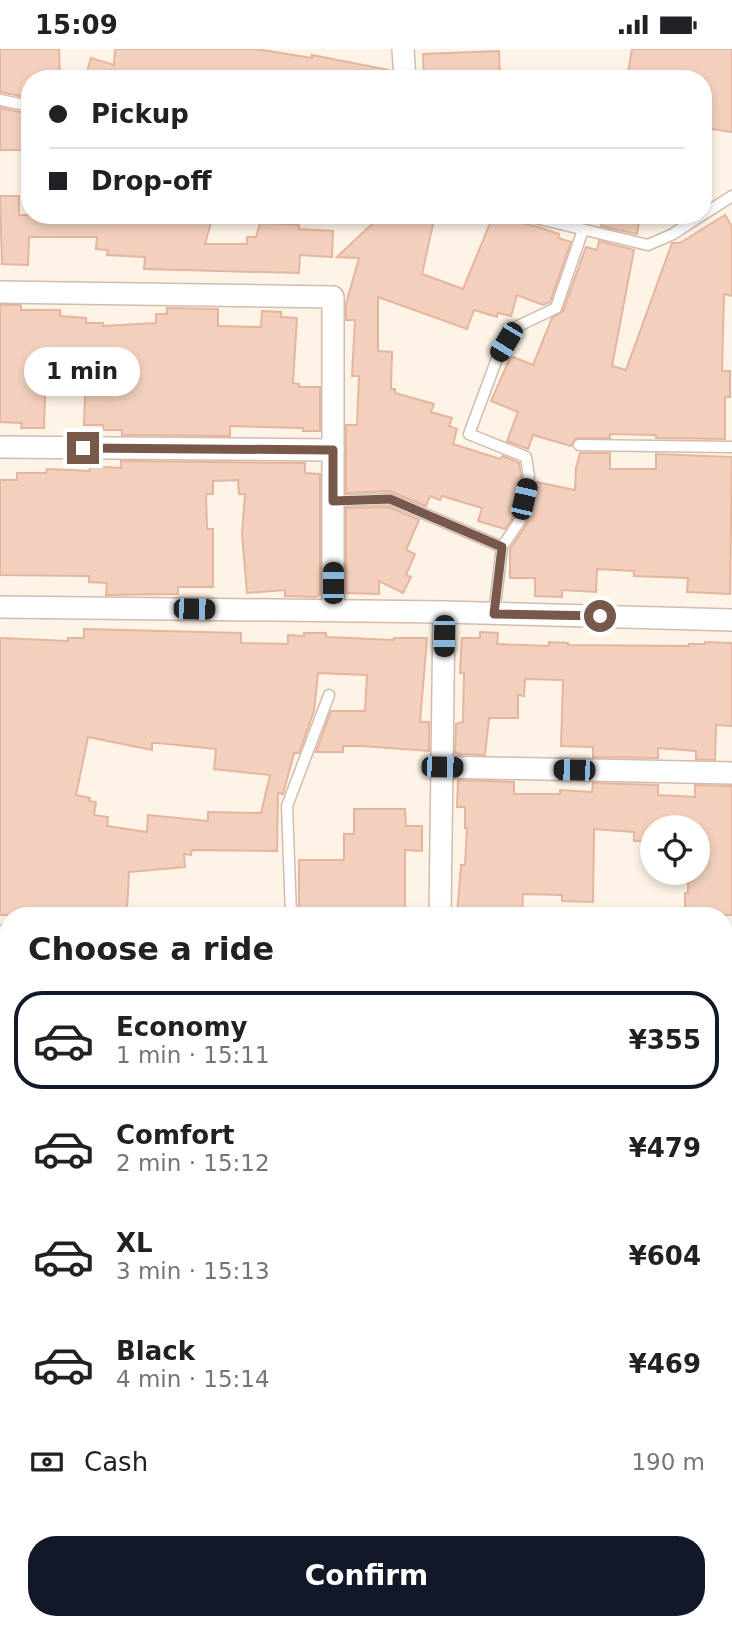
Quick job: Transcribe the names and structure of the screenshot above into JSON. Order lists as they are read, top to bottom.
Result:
{
  "page": {
    "status": "15:09",
    "banner": ["Pickup", "Drop-off"],
    "bubble": "1 min",
    "heading": "Choose a ride",
    "list": [
      {
        "name": "Economy",
        "note": "1 min · 15:11",
        "value": "¥355"
      },
      {
        "name": "Comfort",
        "note": "2 min · 15:12",
        "value": "¥479"
      },
      {
        "name": "XL",
        "note": "3 min · 15:13",
        "value": "¥604"
      },
      {
        "name": "Black",
        "note": "4 min · 15:14",
        "value": "¥469"
      }
    ],
    "pay": ["Cash", "190 m"],
    "buttons": "Confirm"
  }
}
